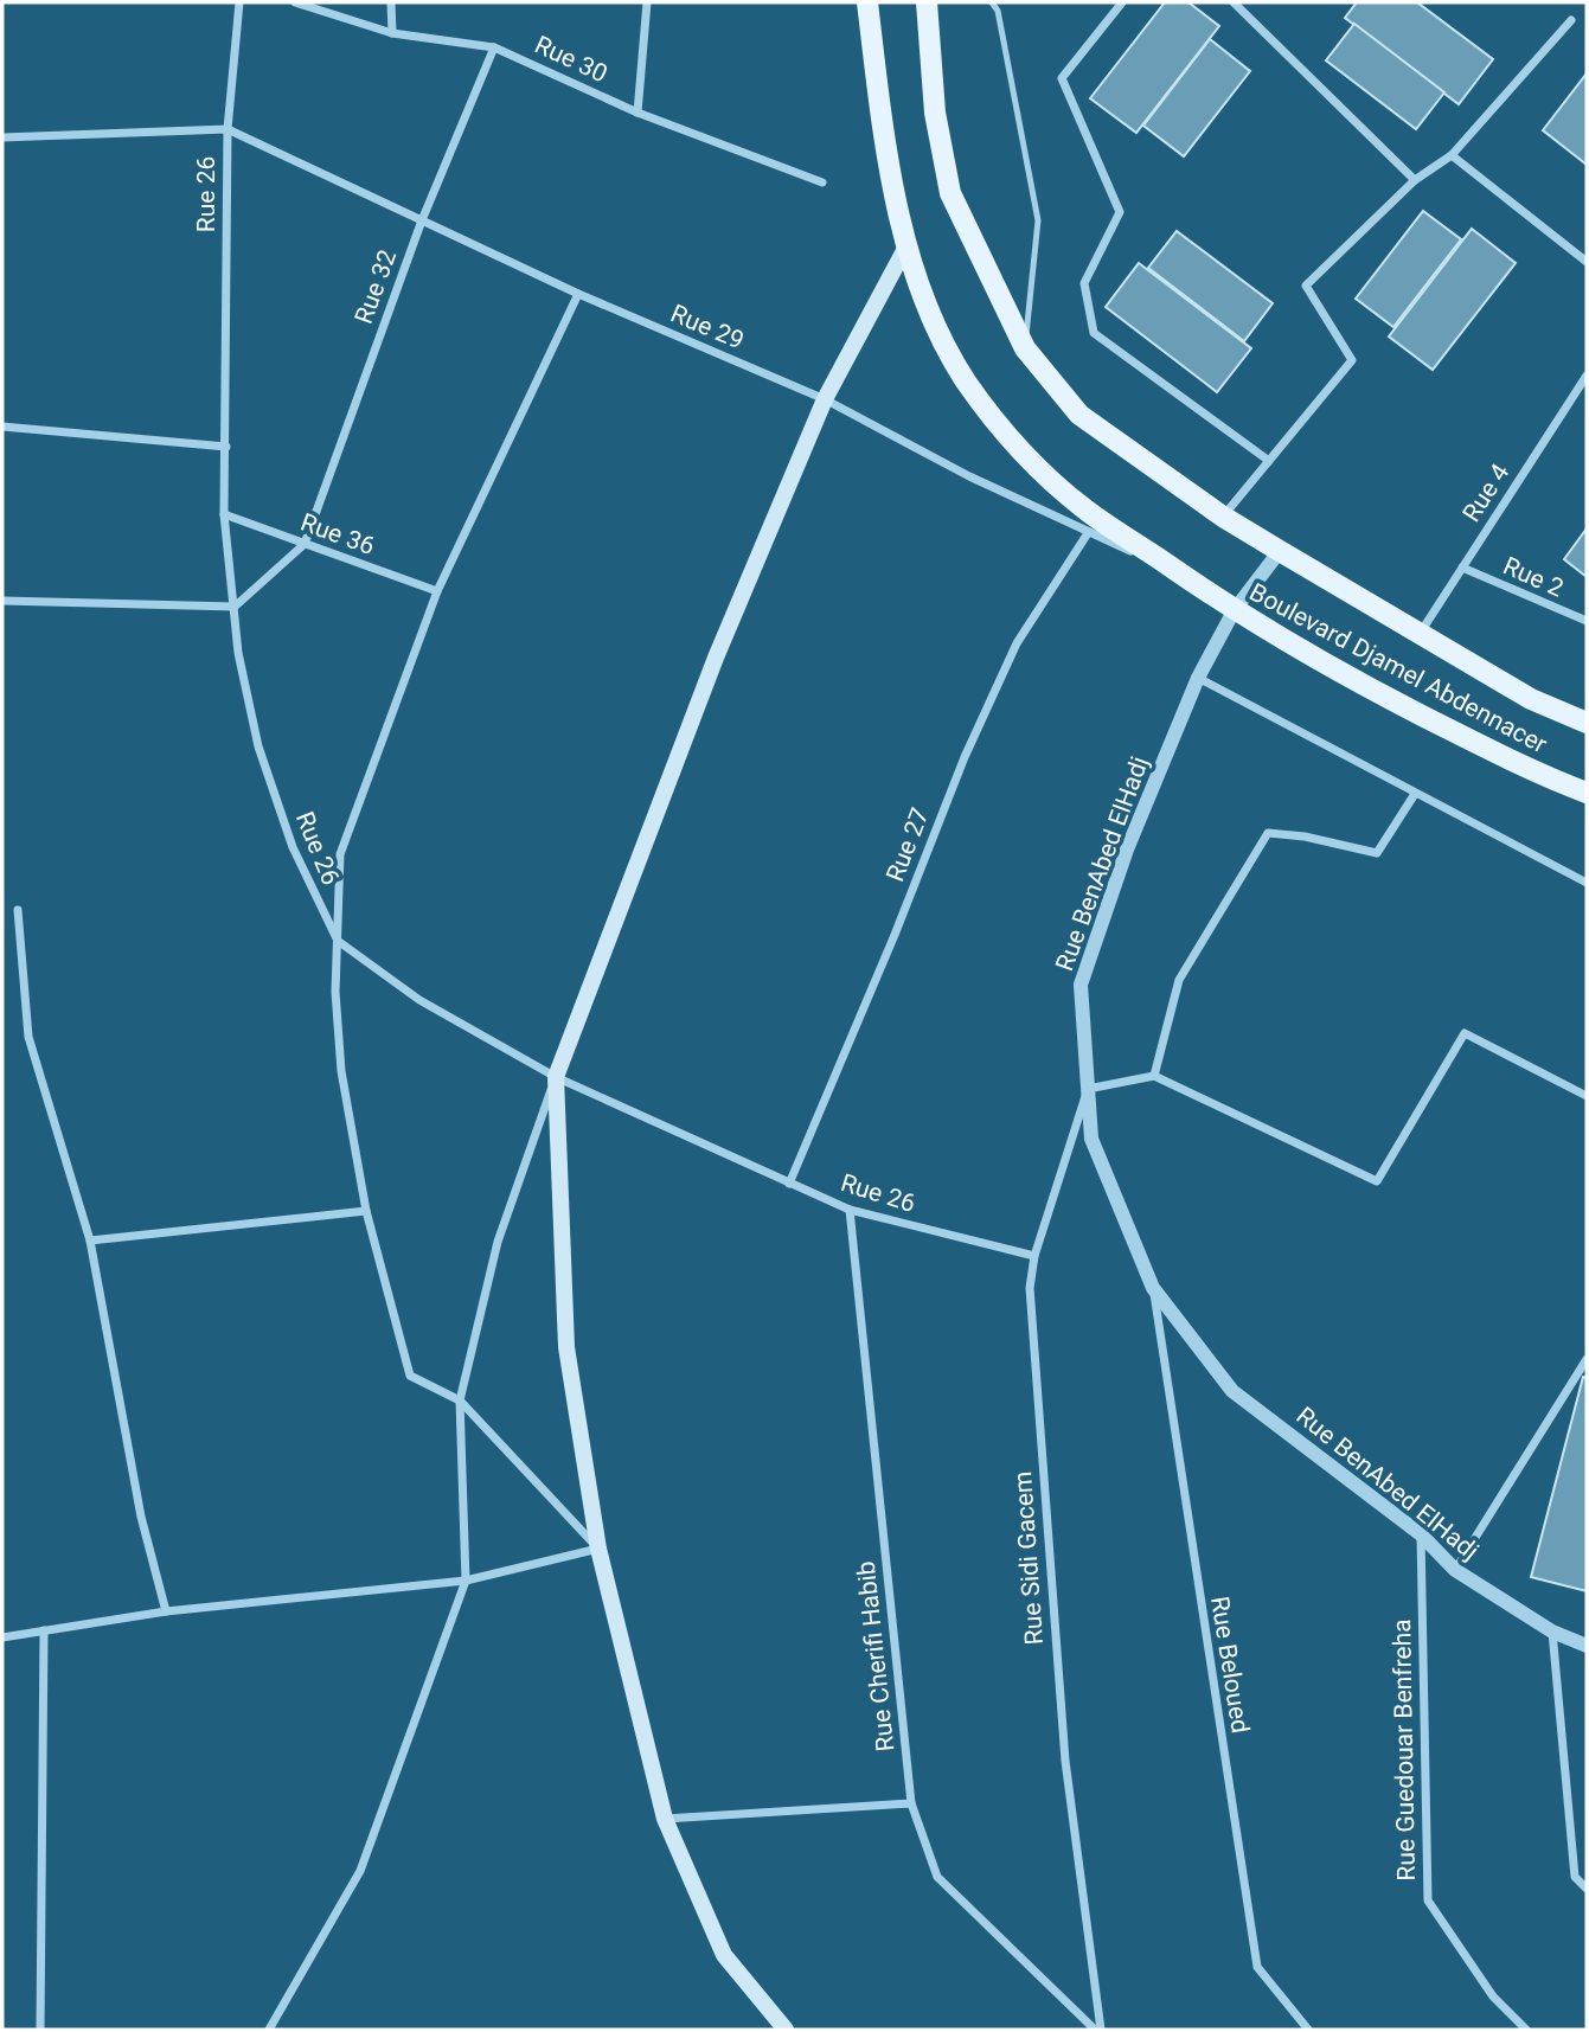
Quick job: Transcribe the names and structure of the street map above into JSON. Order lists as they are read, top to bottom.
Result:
{
  "streets": {
    "main road": ["Boulevard Djamel Abdennacer"],
    "street": [
      "Rue 30",
      "Rue 26",
      "Rue 32",
      "Rue 29",
      "Rue 4",
      "Rue 36",
      "Rue 2",
      "Rue 27",
      "Rue BenAbed ElHadj",
      "Rue Sidi Gacem",
      "Rue Cherifi Habib",
      "Rue Beloued",
      "Rue Guedouar Benfreha"
    ]
  },
  "crossings": [
    ["Rue 30", "Rue 32"],
    ["Rue 26", "Rue 29"],
    ["Rue 26", "Rue 36"],
    ["Rue 26", "Rue 27"],
    ["Rue 26", "Rue Sidi Gacem"],
    ["Rue 26", "Rue Cherifi Habib"],
    ["Rue 32", "Rue 29"],
    ["Rue 32", "Rue 36"],
    ["Rue 29", "Boulevard Djamel Abdennacer"],
    ["Rue 29", "Rue 27"],
    ["Rue 4", "Rue 2"],
    ["Rue 4", "Boulevard Djamel Abdennacer"],
    ["Boulevard Djamel Abdennacer", "Rue BenAbed ElHadj"],
    ["Rue BenAbed ElHadj", "Rue Sidi Gacem"],
    ["Rue BenAbed ElHadj", "Rue Beloued"],
    ["Rue BenAbed ElHadj", "Rue Guedouar Benfreha"],
    ["Rue Sidi Gacem", "Rue Cherifi Habib"]
  ]
}
